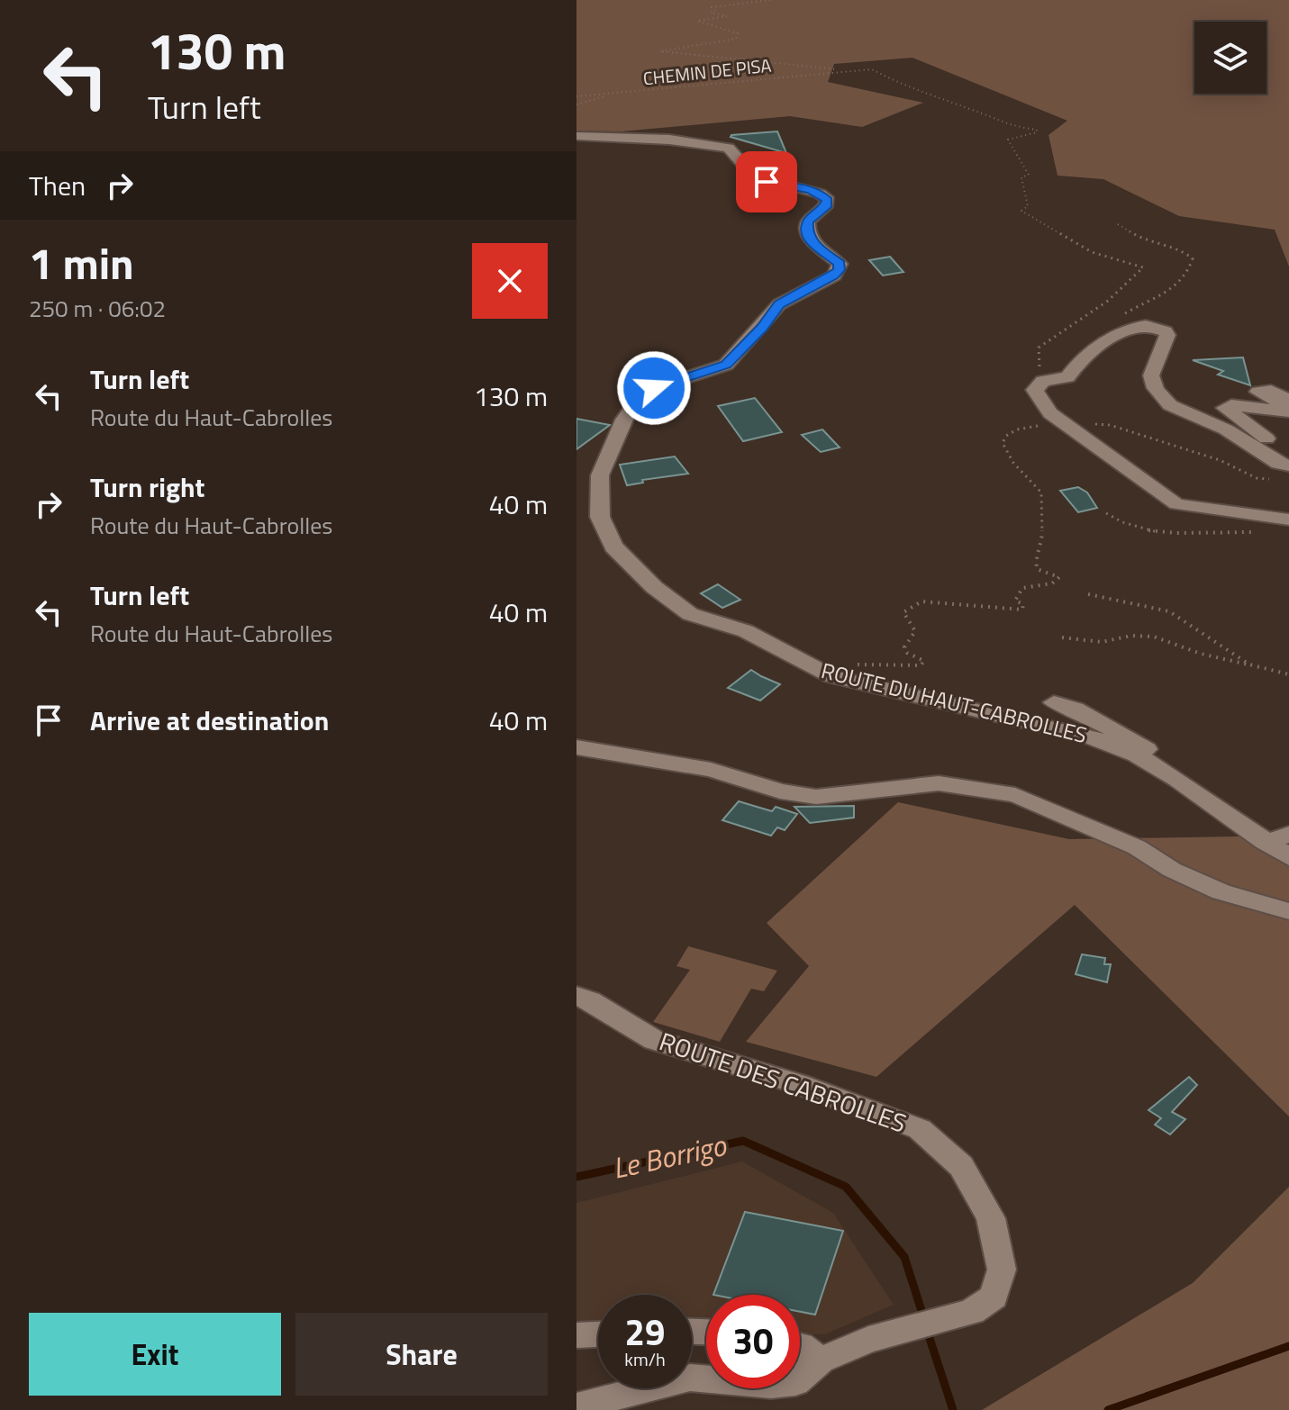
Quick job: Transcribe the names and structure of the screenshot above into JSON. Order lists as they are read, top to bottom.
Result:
{
  "streets": {
    "street": ["ROUTE DU HAUT-CABROLLES", "ROUTE DES CABROLLES"],
    "path": ["CHEMIN DE PISA"]
  },
  "water": ["Le Borrigo"],
  "page": {
    "turn": ["130 m", "Turn left"],
    "then": "Then",
    "heading": ["1 min", "250 m · 06:02"],
    "list": [
      {
        "name": "Turn left",
        "note": "Route du Haut-Cabrolles",
        "value": "130 m"
      },
      {
        "name": "Turn right",
        "note": "Route du Haut-Cabrolles",
        "value": "40 m"
      },
      {
        "name": "Turn left",
        "note": "Route du Haut-Cabrolles",
        "value": "40 m"
      },
      {
        "name": "Arrive at destination",
        "value": "40 m"
      }
    ],
    "speed": "29 km/h",
    "limit": "30",
    "buttons": ["Exit", "Share"]
  }
}
